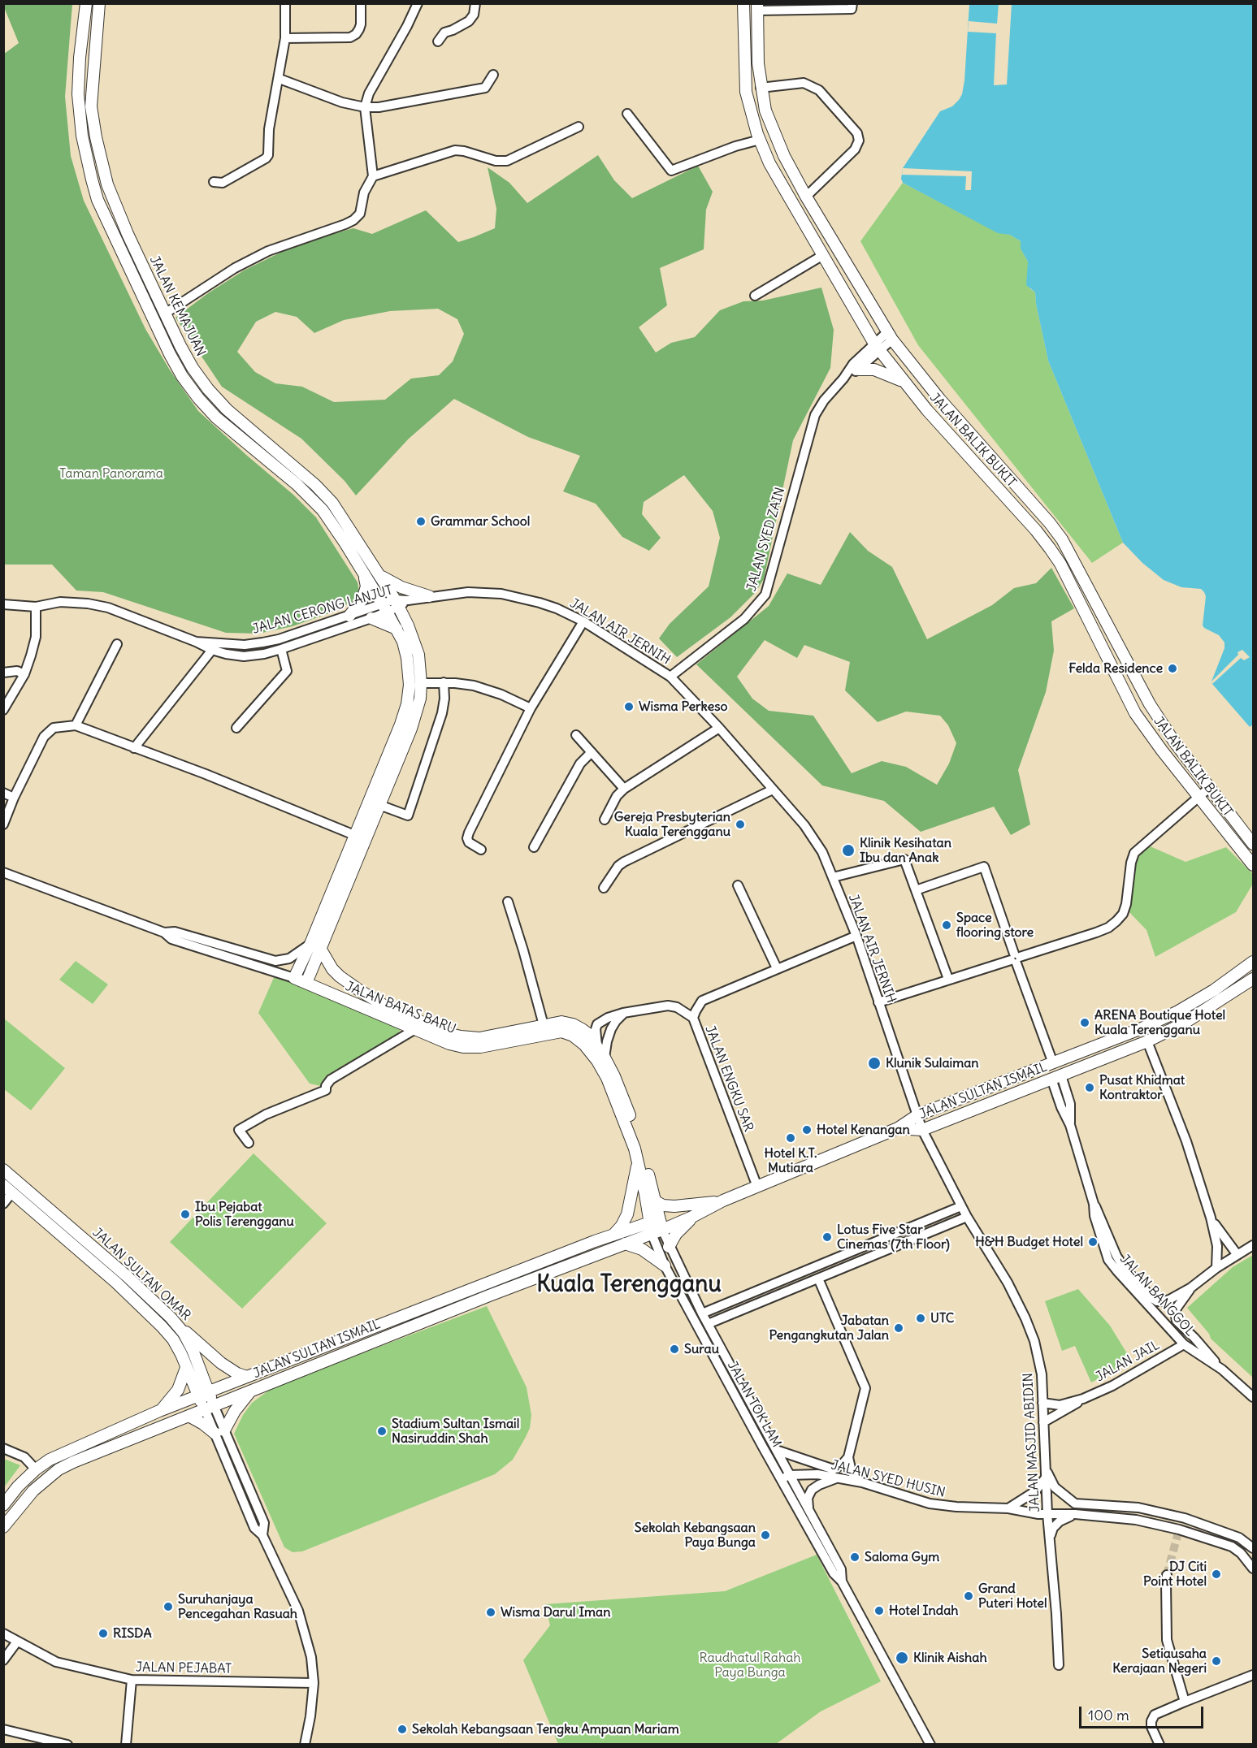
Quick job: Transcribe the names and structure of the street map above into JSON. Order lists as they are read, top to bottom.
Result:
{
  "streets": {
    "main road": [
      "JALAN KEMAJUAN",
      "JALAN BALIK BUKIT",
      "JALAN BATAS BARU",
      "JALAN SULTAN ISMAIL",
      "JALAN SULTAN OMAR"
    ],
    "street": [
      "JALAN SYED ZAIN",
      "JALAN CERONG LANJUT",
      "JALAN AIR JERNIH",
      "JALAN ENGKU SAR",
      "JALAN BANGGOL",
      "JALAN JAIL",
      "JALAN TOK LAM",
      "JALAN MASJID ABIDIN",
      "JALAN SYED HUSIN",
      "JALAN PEJABAT"
    ]
  },
  "crossings": [
    ["JALAN KEMAJUAN", "JALAN CERONG LANJUT"],
    ["JALAN KEMAJUAN", "JALAN AIR JERNIH"],
    ["JALAN KEMAJUAN", "JALAN BATAS BARU"],
    ["JALAN BALIK BUKIT", "JALAN SYED ZAIN"],
    ["JALAN SYED ZAIN", "JALAN AIR JERNIH"],
    ["JALAN CERONG LANJUT", "JALAN AIR JERNIH"],
    ["JALAN AIR JERNIH", "JALAN ENGKU SAR"],
    ["JALAN AIR JERNIH", "JALAN SULTAN ISMAIL"],
    ["JALAN AIR JERNIH", "JALAN MASJID ABIDIN"],
    ["JALAN BATAS BARU", "JALAN SULTAN ISMAIL"],
    ["JALAN BATAS BARU", "JALAN TOK LAM"],
    ["JALAN ENGKU SAR", "JALAN SULTAN ISMAIL"],
    ["JALAN SULTAN ISMAIL", "JALAN SULTAN OMAR"],
    ["JALAN SULTAN ISMAIL", "JALAN BANGGOL"],
    ["JALAN SULTAN ISMAIL", "JALAN TOK LAM"],
    ["JALAN SULTAN ISMAIL", "JALAN MASJID ABIDIN"],
    ["JALAN BANGGOL", "JALAN JAIL"],
    ["JALAN JAIL", "JALAN MASJID ABIDIN"],
    ["JALAN TOK LAM", "JALAN SYED HUSIN"],
    ["JALAN MASJID ABIDIN", "JALAN SYED HUSIN"]
  ],
  "districts": ["Kuala Terengganu"],
  "parks": ["Taman Panorama", "Raudhatul Rahah Paya Bunga"],
  "places": [
    "Grammar School",
    "Felda Residence",
    "Wisma Perkeso",
    "Gereja Presbyterian Kuala Terengganu",
    "Klinik Kesihatan Ibu dan Anak",
    "Space flooring store",
    "ARENA Boutique Hotel Kuala Terengganu",
    "Klunik Sulaiman",
    "Pusat Khidmat Kontraktor",
    "Hotel Kenangan",
    "Hotel K.T. Mutiara",
    "Ibu Pejabat Polis Terengganu",
    "Lotus Five Star Cinemas (7th Floor)",
    "H&H Budget Hotel",
    "UTC",
    "Jabatan Pengangkutan Jalan",
    "Surau",
    "Stadium Sultan Ismail Nasiruddin Shah",
    "Sekolah Kebangsaan Paya Bunga",
    "Saloma Gym",
    "DJ Citi Point Hotel",
    "Grand Puteri Hotel",
    "Suruhanjaya Pencegahan Rasuah",
    "Hotel Indah",
    "Wisma Darul Iman",
    "RISDA",
    "Klinik Aishah",
    "Setiausaha Kerajaan Negeri",
    "Sekolah Kebangsaan Tengku Ampuan Mariam"
  ],
  "scale_bar": "100 m"
}
